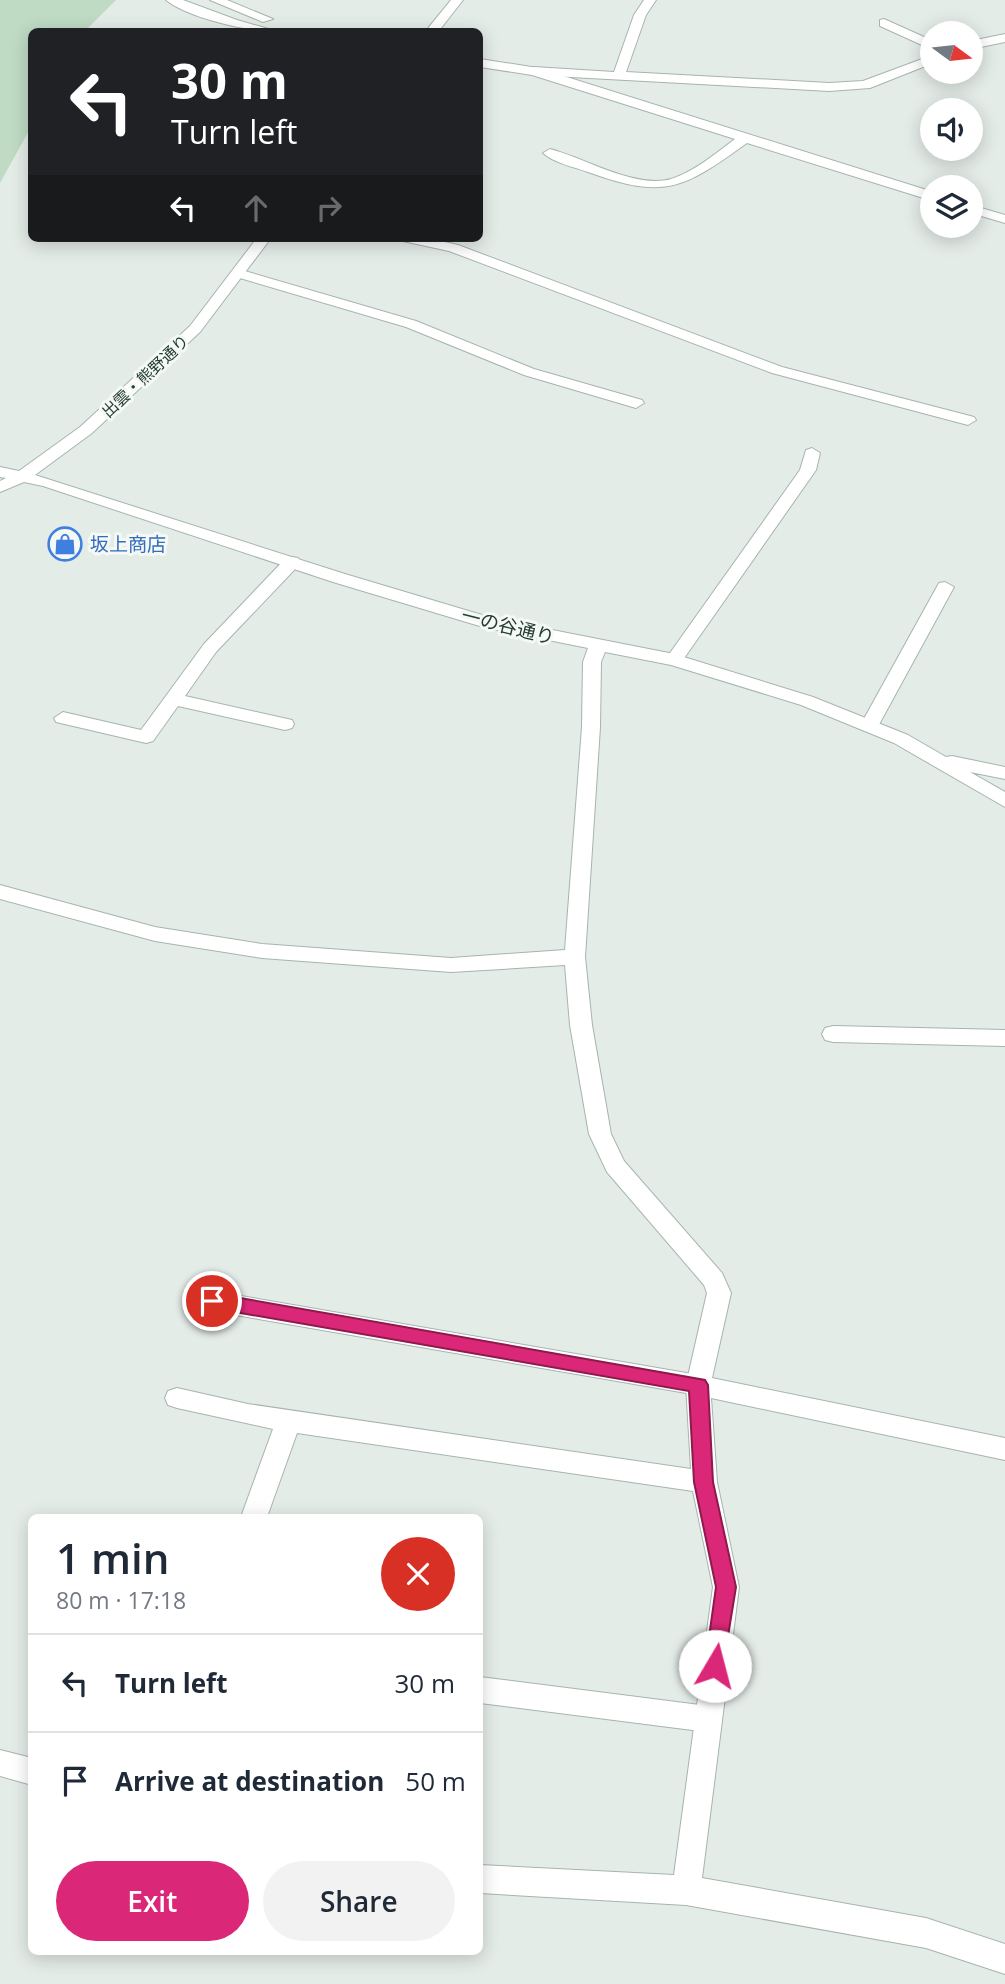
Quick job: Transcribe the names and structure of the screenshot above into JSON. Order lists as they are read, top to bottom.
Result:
{
  "streets": {
    "street": ["出雲・熊野通り", "一の谷通り"]
  },
  "crossings": [
    ["出雲・熊野通り", "一の谷通り"]
  ],
  "places": {
    "shop": ["坂上商店"]
  },
  "north": "right",
  "page": {
    "turn": ["30 m", "Turn left"],
    "heading": ["1 min", "80 m · 17:18"],
    "list": [
      {
        "name": "Turn left",
        "value": "30 m"
      },
      {
        "name": "Arrive at destination",
        "value": "50 m"
      }
    ],
    "buttons": ["Exit", "Share"]
  }
}
